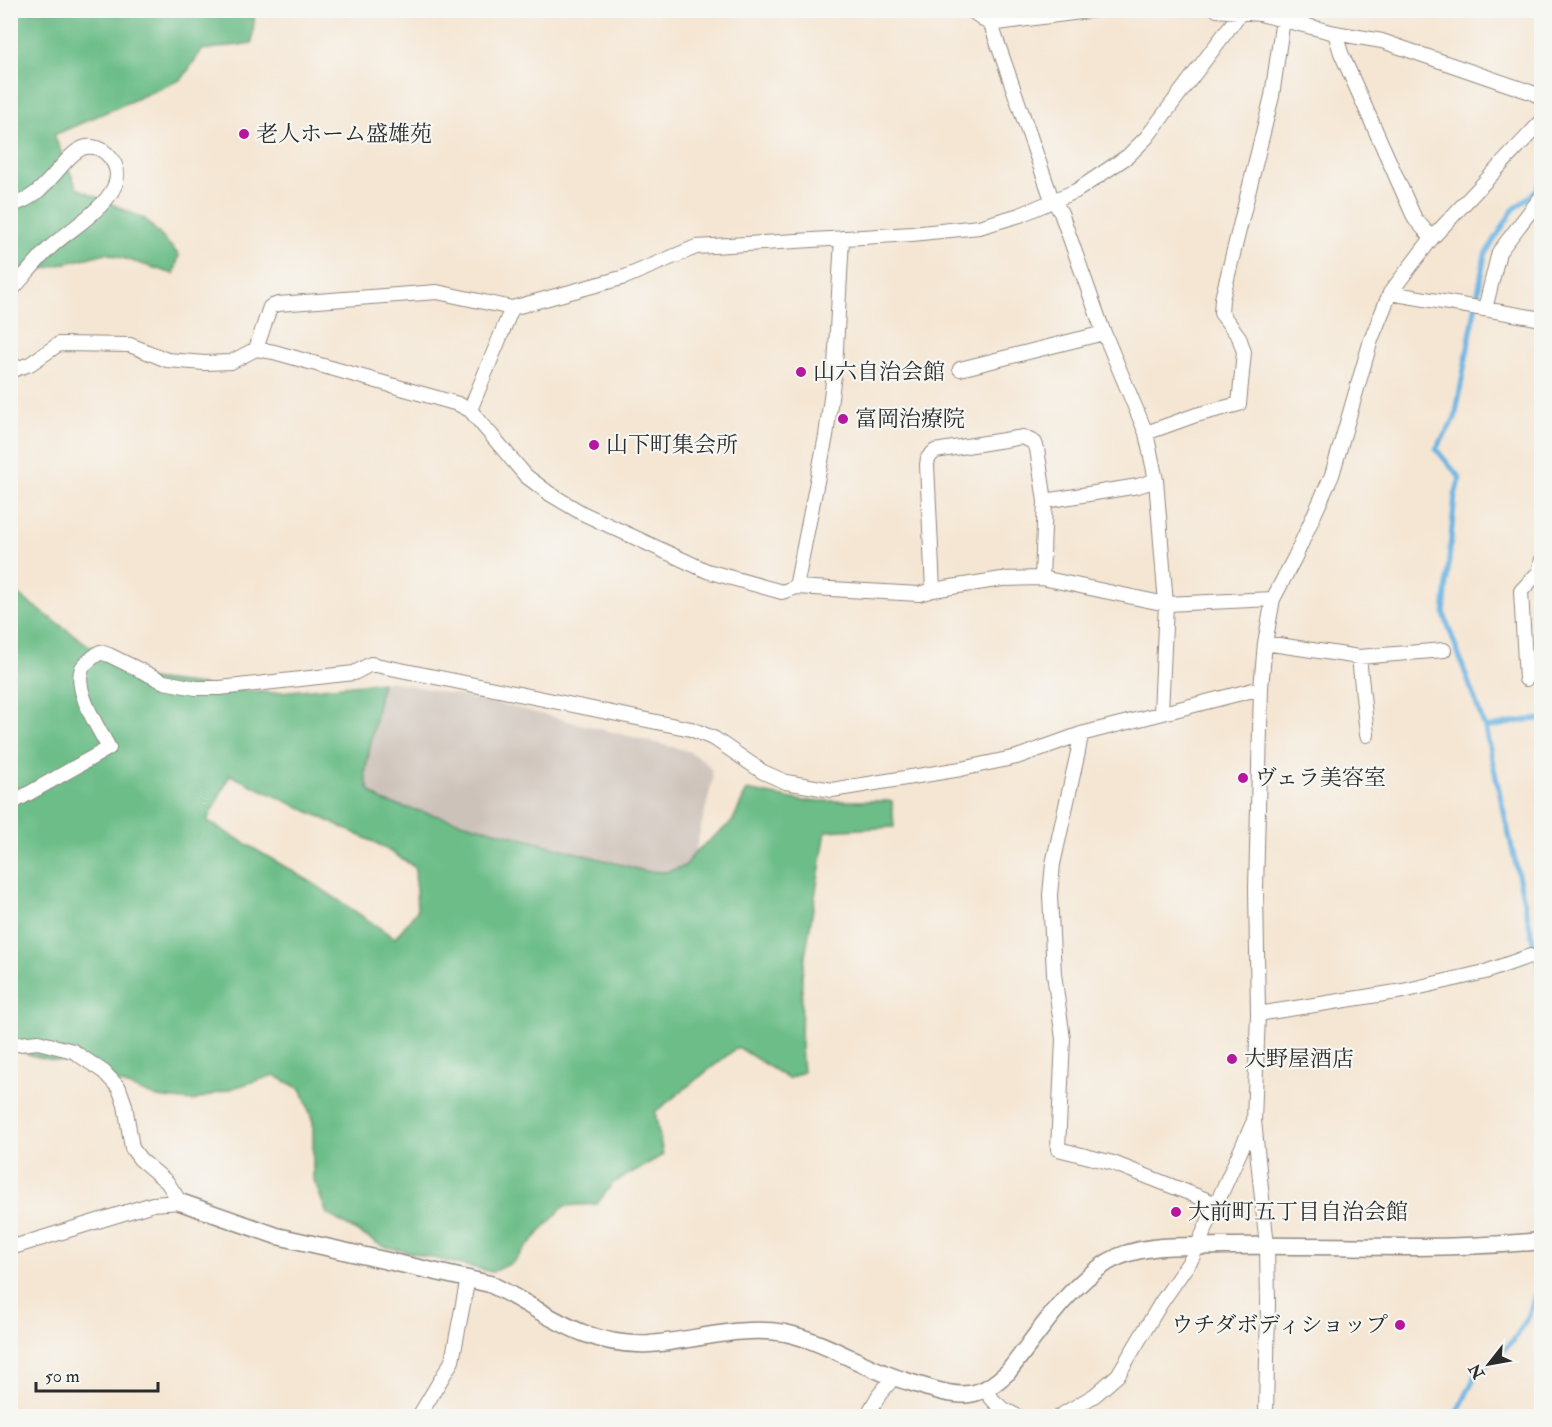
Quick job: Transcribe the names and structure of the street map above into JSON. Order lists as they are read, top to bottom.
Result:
{
  "places": [
    "老人ホーム盛雄苑",
    "山六自治会館",
    "富岡治療院",
    "山下町集会所",
    "ヴェラ美容室",
    "大野屋酒店",
    "大前町五丁目自治会館",
    "ウチダボディショップ"
  ],
  "scale_bar": "50 m",
  "north": "bottom left"
}
